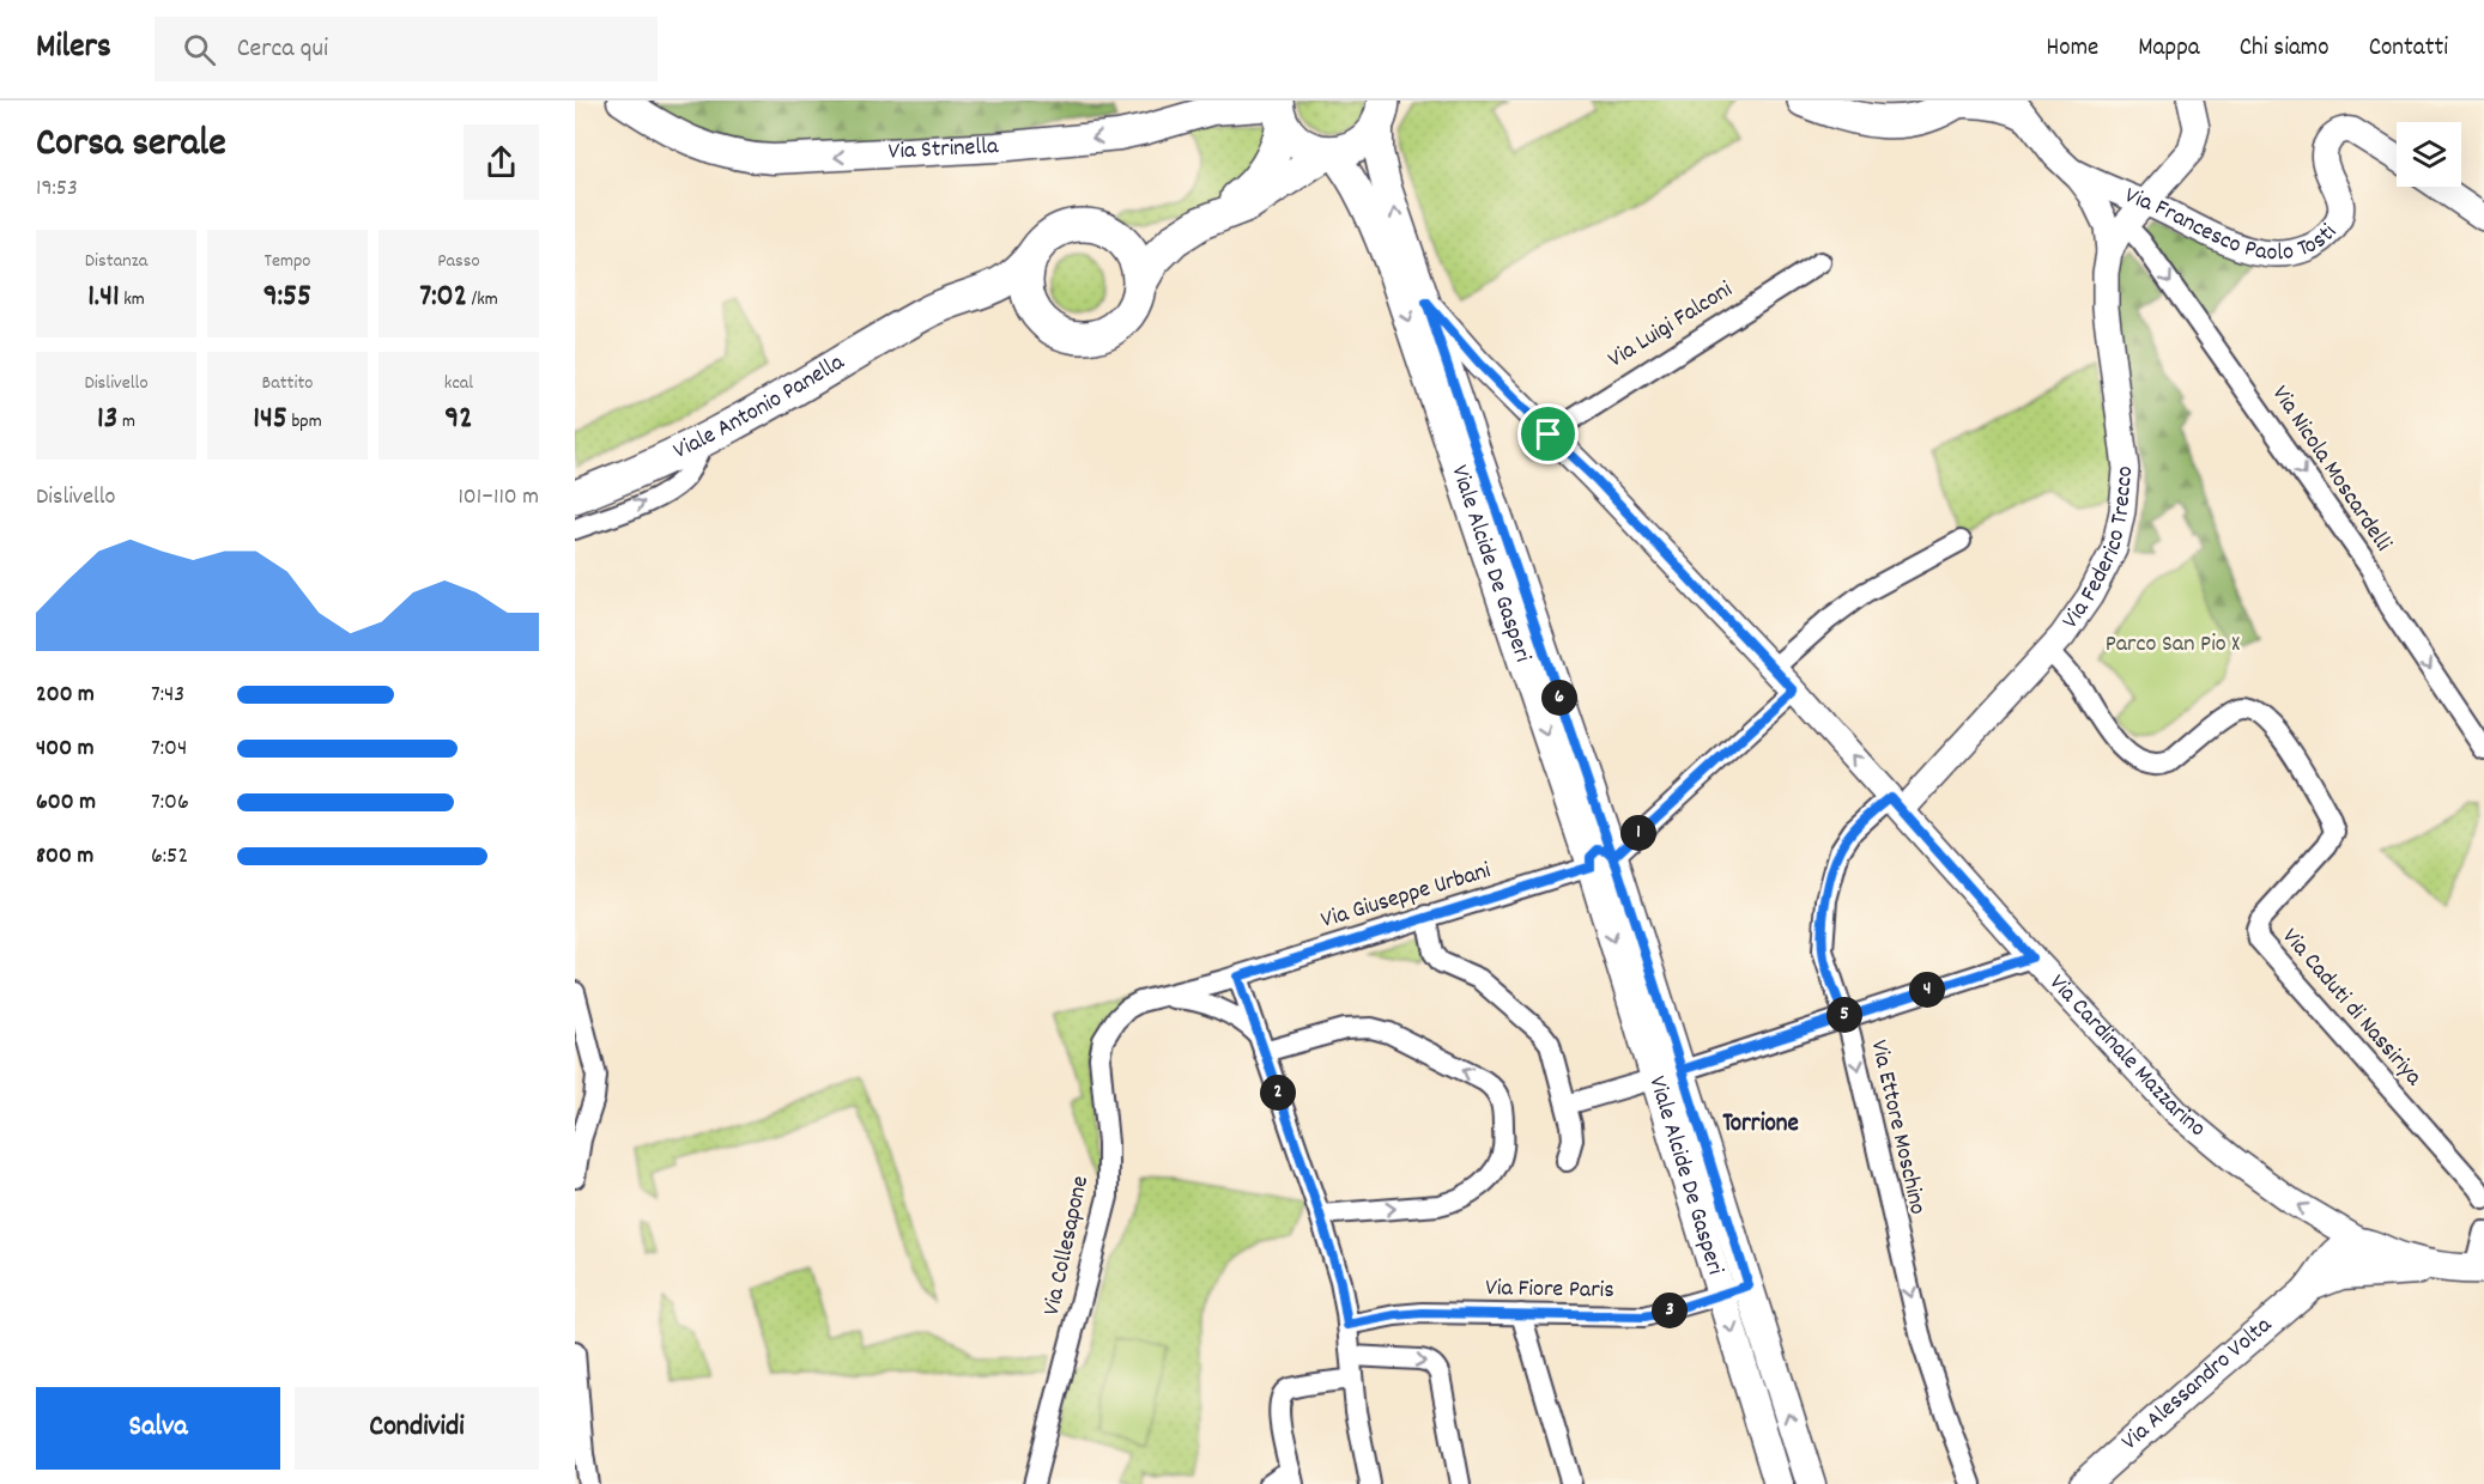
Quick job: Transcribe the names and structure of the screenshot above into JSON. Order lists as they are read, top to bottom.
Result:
{
  "streets": {
    "main road": [
      "Via Strinella",
      "Viale Antonio Panella",
      "Viale Alcide De Gasperi",
      "Via Cardinale Mazzarino",
      "Via Alessandro Volta"
    ],
    "street": [
      "Via Francesco Paolo Tosti",
      "Via Luigi Falconi",
      "Via Nicola Moscardelli",
      "Via Federico Trecco",
      "Via Giuseppe Urbani",
      "Via Caduti di Nassiriya",
      "Via Ettore Moschino",
      "Via Collesapone",
      "Via Fiore Paris"
    ]
  },
  "crossings": [
    ["Via Francesco Paolo Tosti", "Via Nicola Moscardelli"],
    ["Via Francesco Paolo Tosti", "Via Federico Trecco"],
    ["Via Luigi Falconi", "Via Cardinale Mazzarino"],
    ["Via Nicola Moscardelli", "Via Federico Trecco"],
    ["Via Federico Trecco", "Via Caduti di Nassiriya"],
    ["Via Federico Trecco", "Via Cardinale Mazzarino"],
    ["Via Federico Trecco", "Via Ettore Moschino"],
    ["Viale Alcide De Gasperi", "Via Giuseppe Urbani"],
    ["Viale Alcide De Gasperi", "Via Cardinale Mazzarino"],
    ["Viale Alcide De Gasperi", "Via Fiore Paris"],
    ["Via Giuseppe Urbani", "Via Cardinale Mazzarino"],
    ["Via Giuseppe Urbani", "Via Collesapone"],
    ["Via Cardinale Mazzarino", "Via Ettore Moschino"],
    ["Via Cardinale Mazzarino", "Via Alessandro Volta"]
  ],
  "one_way": [
    "Via Strinella",
    "Via Nicola Moscardelli",
    "Via Cardinale Mazzarino",
    "Via Ettore Moschino"
  ],
  "districts": ["Torrione"],
  "parks": ["Parco San Pio X"],
  "page": {
    "header": "Milers",
    "search": "Cerca qui",
    "nav": [
      "Home",
      "Mappa",
      "Chi siamo",
      "Contatti"
    ],
    "heading": ["Corsa serale", "19:53"],
    "stats": [
      ["Distanza", "1.41 km"],
      ["Tempo", "9:55"],
      ["Passo", "7:02 /km"],
      ["Dislivello", "13 m"],
      ["Battito", "145 bpm"],
      ["kcal", "92"]
    ],
    "chart": ["Dislivello", "101–110 m"],
    "list": [
      {
        "name": "200 m",
        "note": "7:43"
      },
      {
        "name": "400 m",
        "note": "7:04"
      },
      {
        "name": "600 m",
        "note": "7:06"
      },
      {
        "name": "800 m",
        "note": "6:52"
      }
    ],
    "pins": [
      "6",
      "1",
      "4",
      "5",
      "2",
      "3"
    ],
    "buttons": ["Salva", "Condividi"]
  }
}
